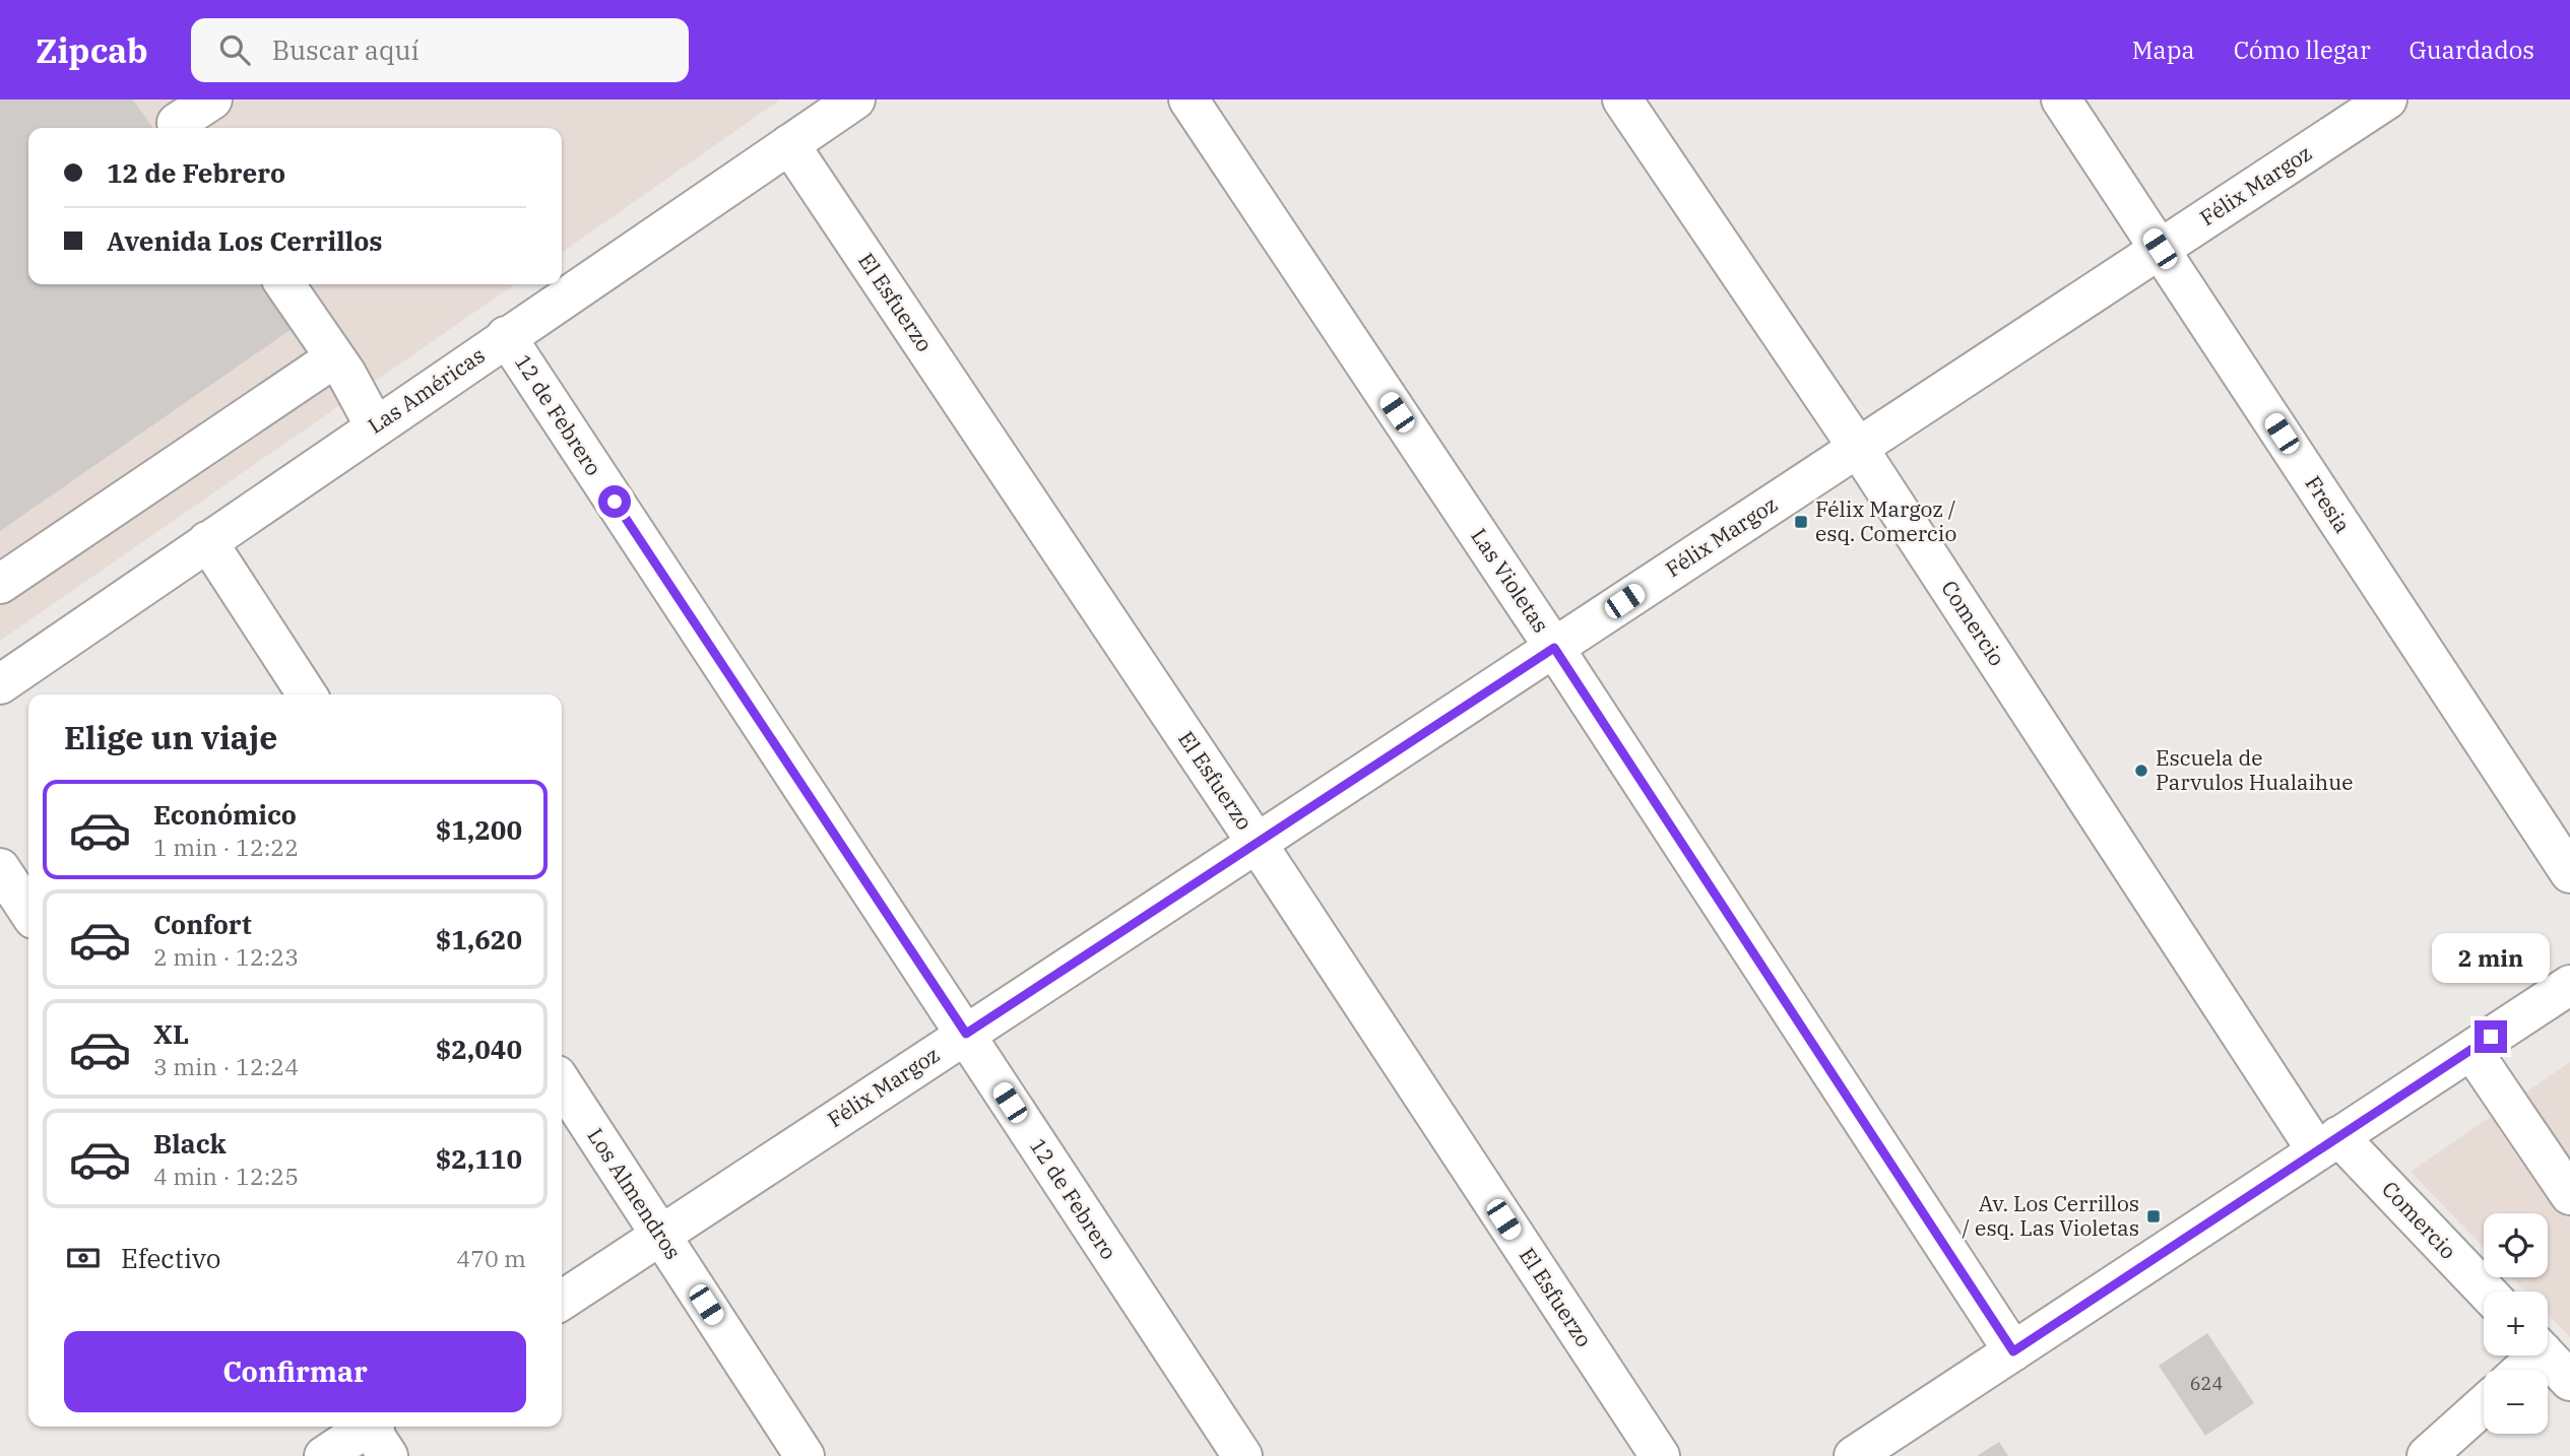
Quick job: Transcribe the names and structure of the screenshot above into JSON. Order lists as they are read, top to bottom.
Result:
{
  "streets": {
    "street": [
      "Félix Margoz",
      "El Esfuerzo",
      "Las Américas",
      "12 de Febrero",
      "Fresia",
      "Las Violetas",
      "Comercio",
      "Los Almendros"
    ]
  },
  "crossings": [
    ["Félix Margoz", "El Esfuerzo"],
    ["Félix Margoz", "12 de Febrero"],
    ["Félix Margoz", "Fresia"],
    ["Félix Margoz", "Las Violetas"],
    ["Félix Margoz", "Comercio"],
    ["Félix Margoz", "Los Almendros"],
    ["El Esfuerzo", "Las Américas"],
    ["Las Américas", "12 de Febrero"]
  ],
  "places": {
    "transit": ["Félix Margoz / esq. Comercio", "Av. Los Cerrillos / esq. Las Violetas"],
    "other": ["Escuela de Parvulos Hualaihue"]
  },
  "house_numbers": ["624"],
  "page": {
    "header": "Zipcab",
    "search": "Buscar aquí",
    "nav": ["Mapa", "Cómo llegar", "Guardados"],
    "banner": ["12 de Febrero", "Avenida Los Cerrillos"],
    "heading": "Elige un viaje",
    "list": [
      {
        "name": "Económico",
        "note": "1 min · 12:22",
        "value": "$1,200"
      },
      {
        "name": "Confort",
        "note": "2 min · 12:23",
        "value": "$1,620"
      },
      {
        "name": "XL",
        "note": "3 min · 12:24",
        "value": "$2,040"
      },
      {
        "name": "Black",
        "note": "4 min · 12:25",
        "value": "$2,110"
      }
    ],
    "bubble": "2 min",
    "map_buttons": ["+", "−"],
    "pay": ["Efectivo", "470 m"],
    "buttons": "Confirmar"
  }
}
